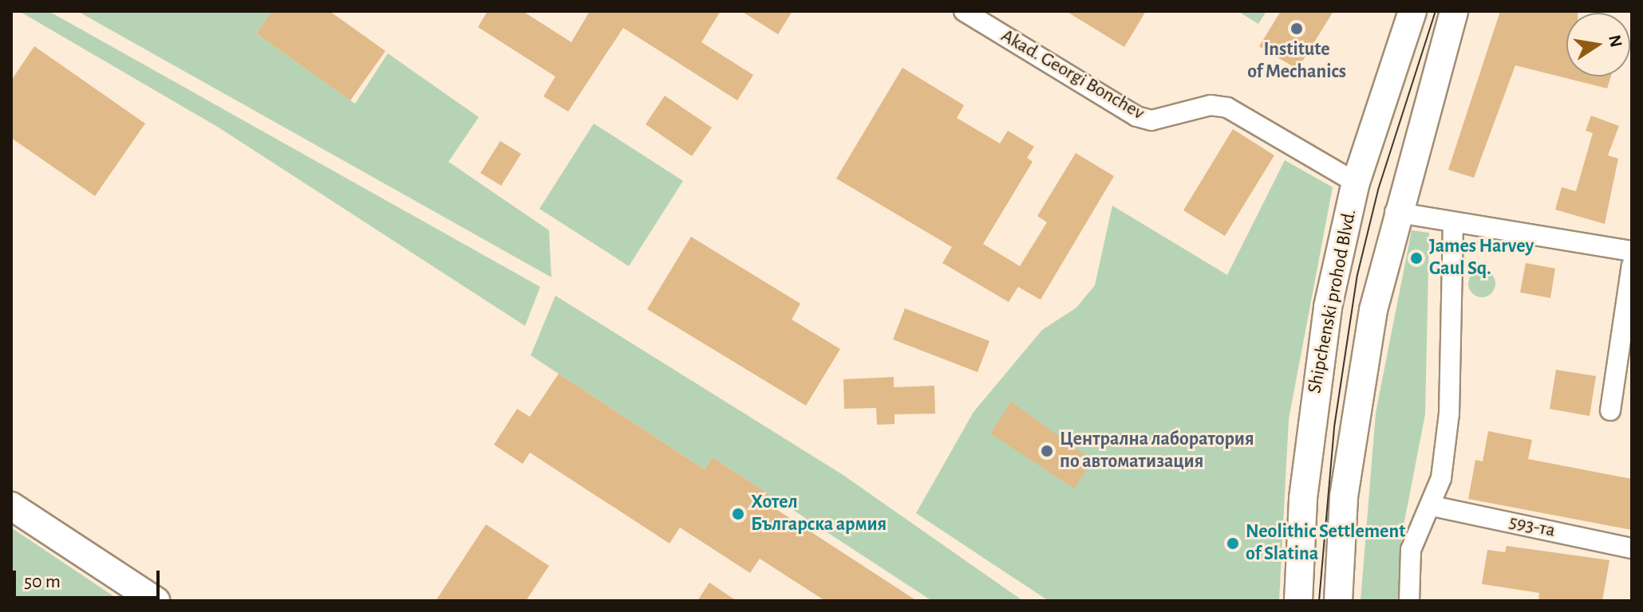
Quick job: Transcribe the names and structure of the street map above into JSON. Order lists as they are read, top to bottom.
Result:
{
  "streets": {
    "main road": ["Shipchenski prohod Blvd."],
    "street": ["Akad. Georgi Bonchev", "593-та"]
  },
  "crossings": [
    ["Akad. Georgi Bonchev", "Shipchenski prohod Blvd."]
  ],
  "places": [
    "Institute of Mechanics",
    "James Harvey Gaul Sq.",
    "Централна лаборатория по автоматизация",
    "Хотел Българска армия",
    "Neolithic Settlement of Slatina"
  ],
  "scale_bar": "50 m",
  "north": "right"
}
